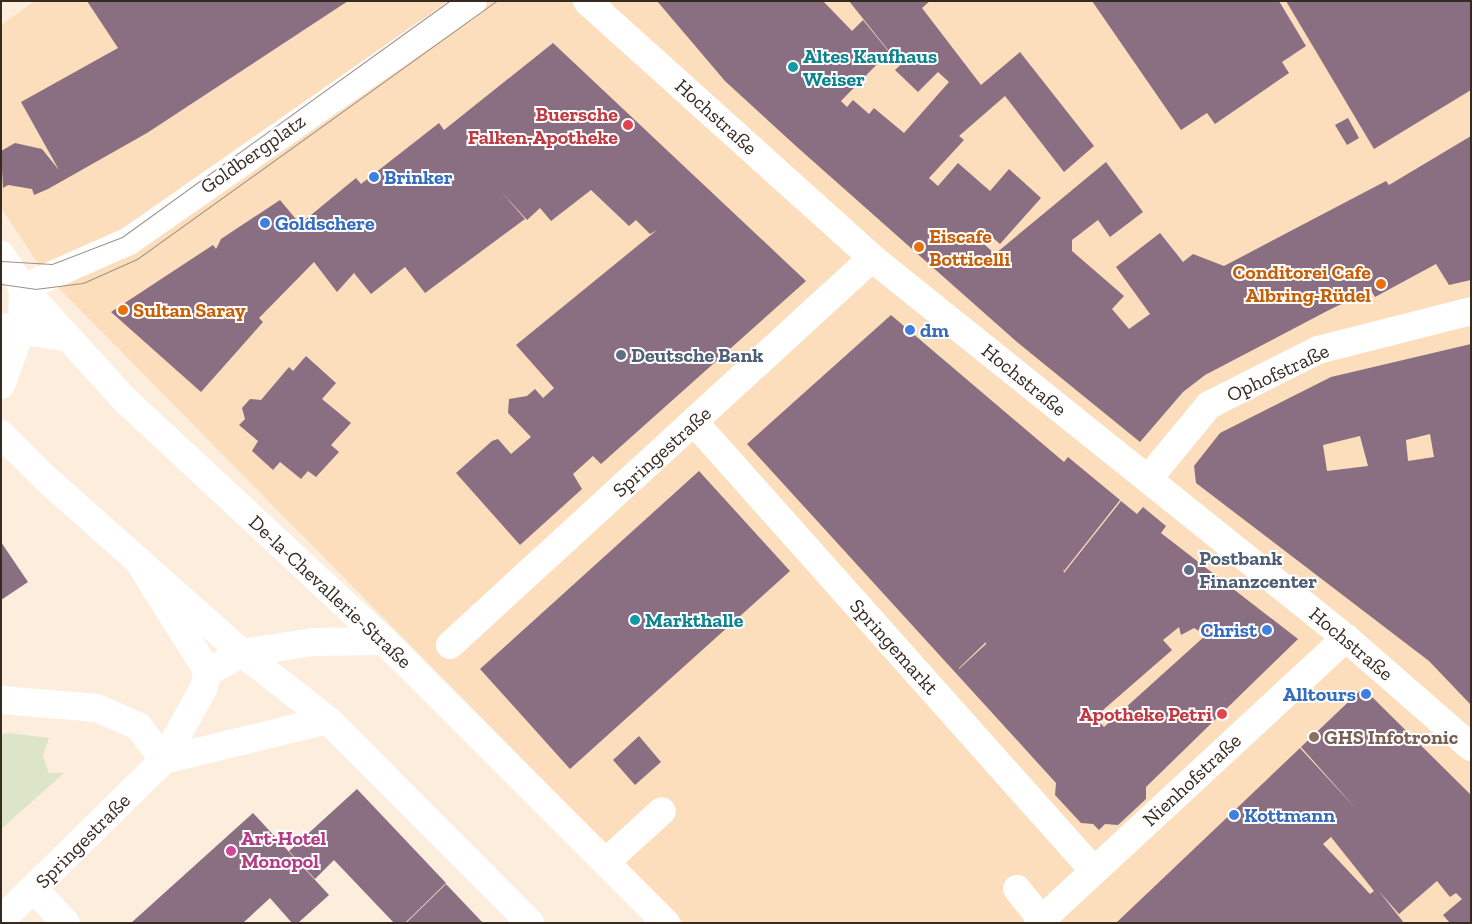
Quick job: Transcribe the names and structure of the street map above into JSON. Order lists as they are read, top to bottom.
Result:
{
  "streets": {
    "street": [
      "Hochstraße",
      "Goldbergplatz",
      "Ophofstraße",
      "Springestraße",
      "De-la-Chevallerie-Straße",
      "Springemarkt",
      "Nienhofstraße"
    ]
  },
  "crossings": [
    ["Hochstraße", "Ophofstraße"],
    ["Hochstraße", "Springestraße"],
    ["Hochstraße", "Nienhofstraße"],
    ["Goldbergplatz", "De-la-Chevallerie-Straße"],
    ["Springestraße", "Springemarkt"],
    ["Springemarkt", "Nienhofstraße"]
  ],
  "places": [
    "Altes Kaufhaus Weiser",
    "Buersche Falken-Apotheke",
    "Brinker",
    "Goldschere",
    "Eiscafe Botticelli",
    "Conditorei Cafe Albring-Rüdel",
    "Sultan Saray",
    "dm",
    "Deutsche Bank",
    "Postbank Finanzcenter",
    "Markthalle",
    "Christ",
    "Alltours",
    "Apotheke Petri",
    "GHS Infotronic",
    "Kottmann",
    "Art-Hotel Monopol"
  ]
}
